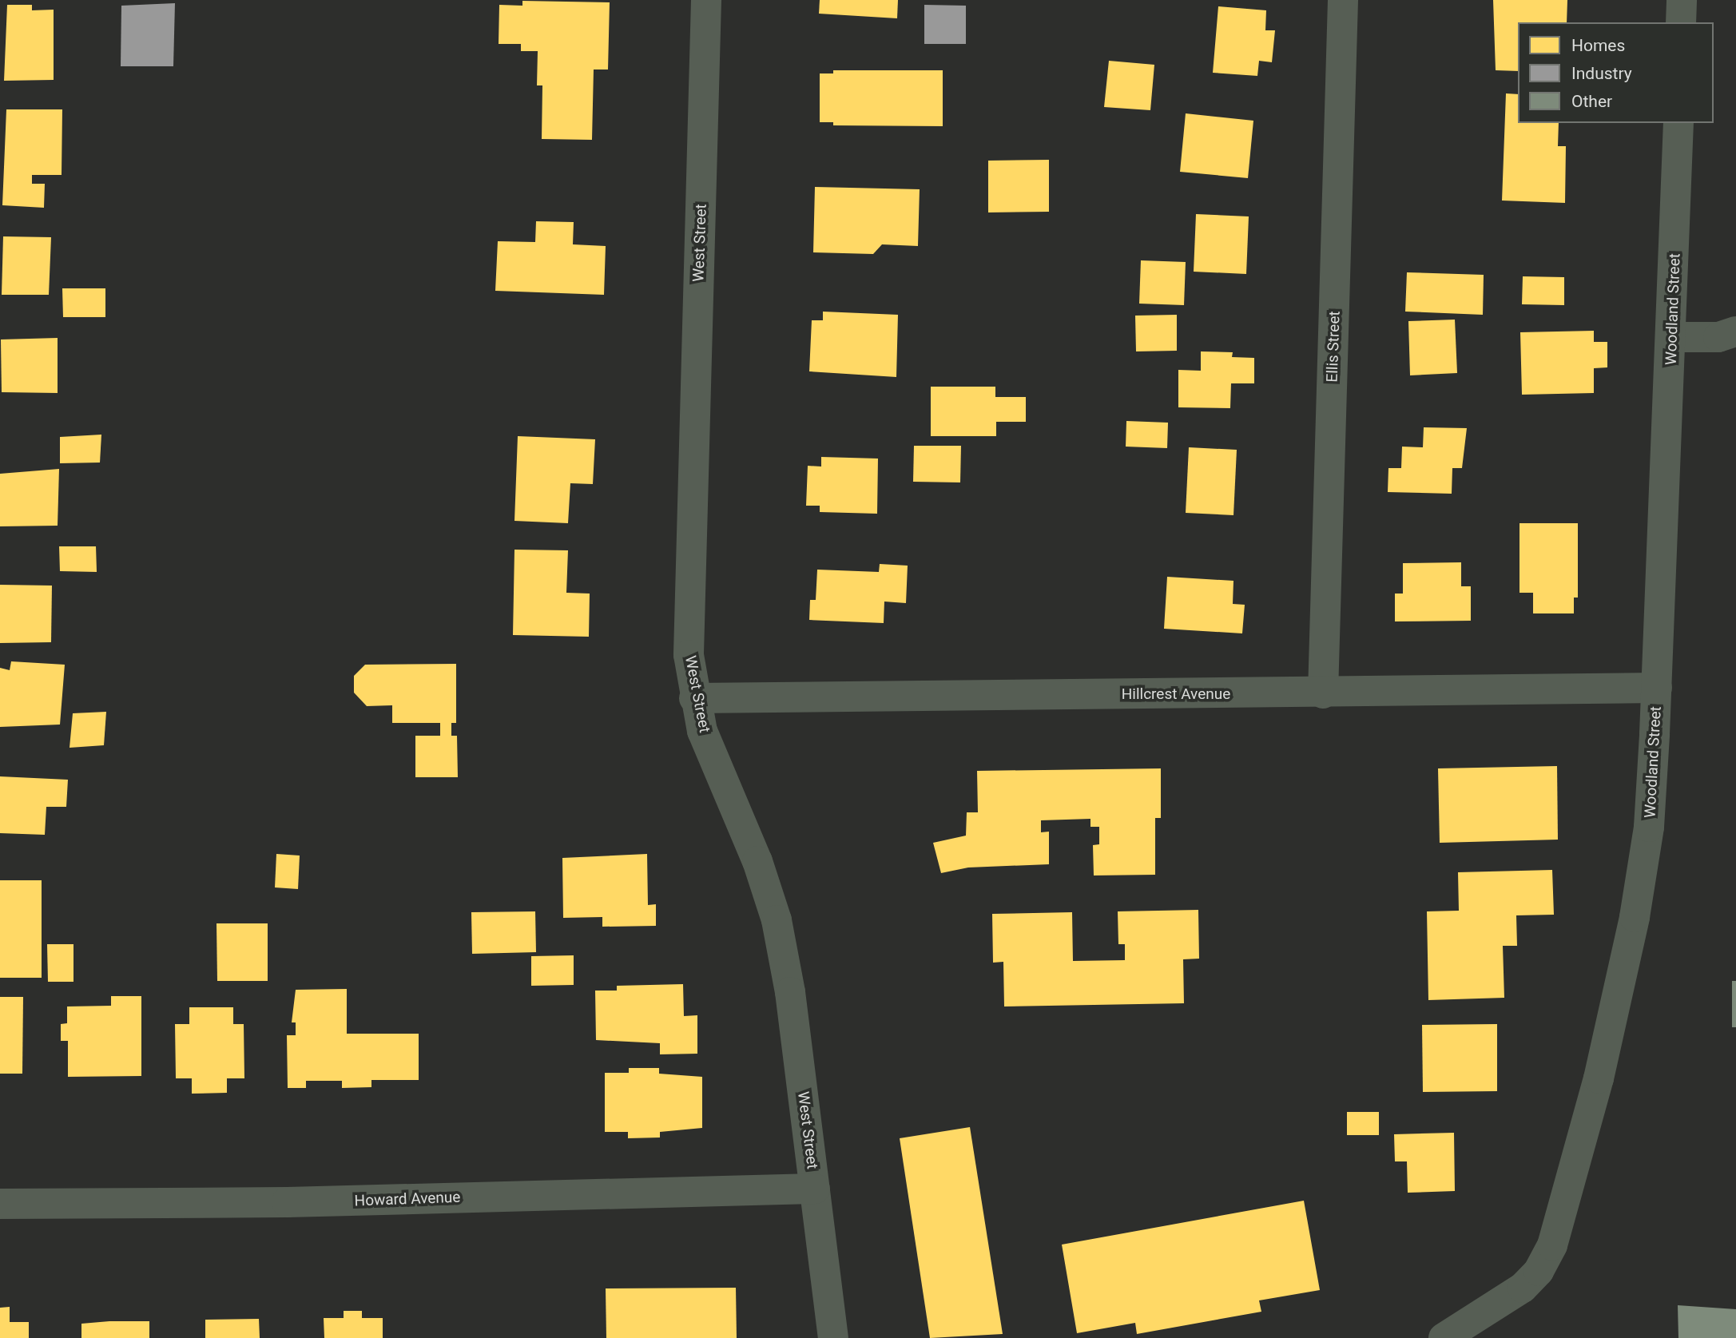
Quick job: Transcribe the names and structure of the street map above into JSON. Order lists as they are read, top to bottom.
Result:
{
  "streets": {
    "street": [
      "West Street",
      "Woodland Street",
      "Ellis Street",
      "Hillcrest Avenue",
      "Howard Avenue"
    ]
  },
  "crossings": [
    ["West Street", "Hillcrest Avenue"],
    ["West Street", "Howard Avenue"],
    ["Woodland Street", "Hillcrest Avenue"],
    ["Ellis Street", "Hillcrest Avenue"]
  ],
  "legend": ["Homes", "Industry", "Other"]
}
